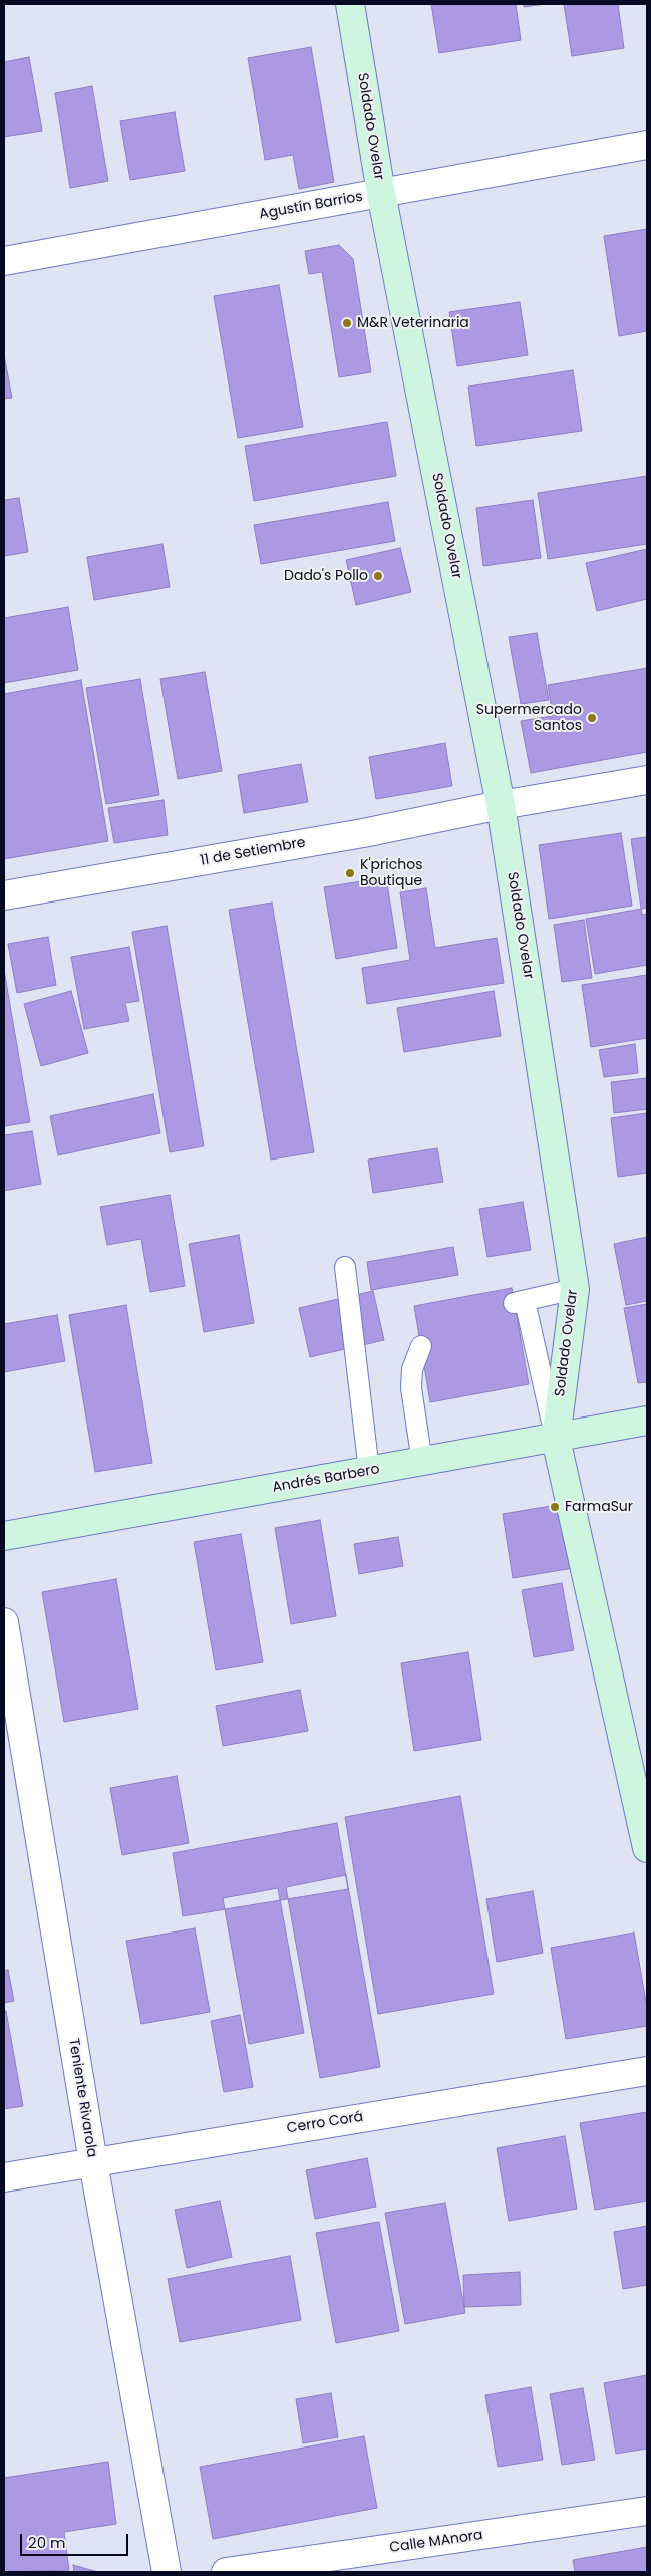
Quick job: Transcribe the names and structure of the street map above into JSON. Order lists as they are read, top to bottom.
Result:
{
  "streets": {
    "main road": ["Soldado Ovelar", "Andrés Barbero"],
    "street": [
      "Agustín Barrios",
      "11 de Setiembre",
      "Teniente Rivarola",
      "Cerro Corá",
      "Calle MAnora"
    ]
  },
  "crossings": [
    ["Soldado Ovelar", "Agustín Barrios"],
    ["Soldado Ovelar", "11 de Setiembre"],
    ["Soldado Ovelar", "Andrés Barbero"],
    ["Teniente Rivarola", "Cerro Corá"]
  ],
  "places": [
    "M&R Veterinaria",
    "Dado's Pollo",
    "Supermercado Santos",
    "K'prichos Boutique",
    "FarmaSur"
  ],
  "scale_bar": "20 m"
}
